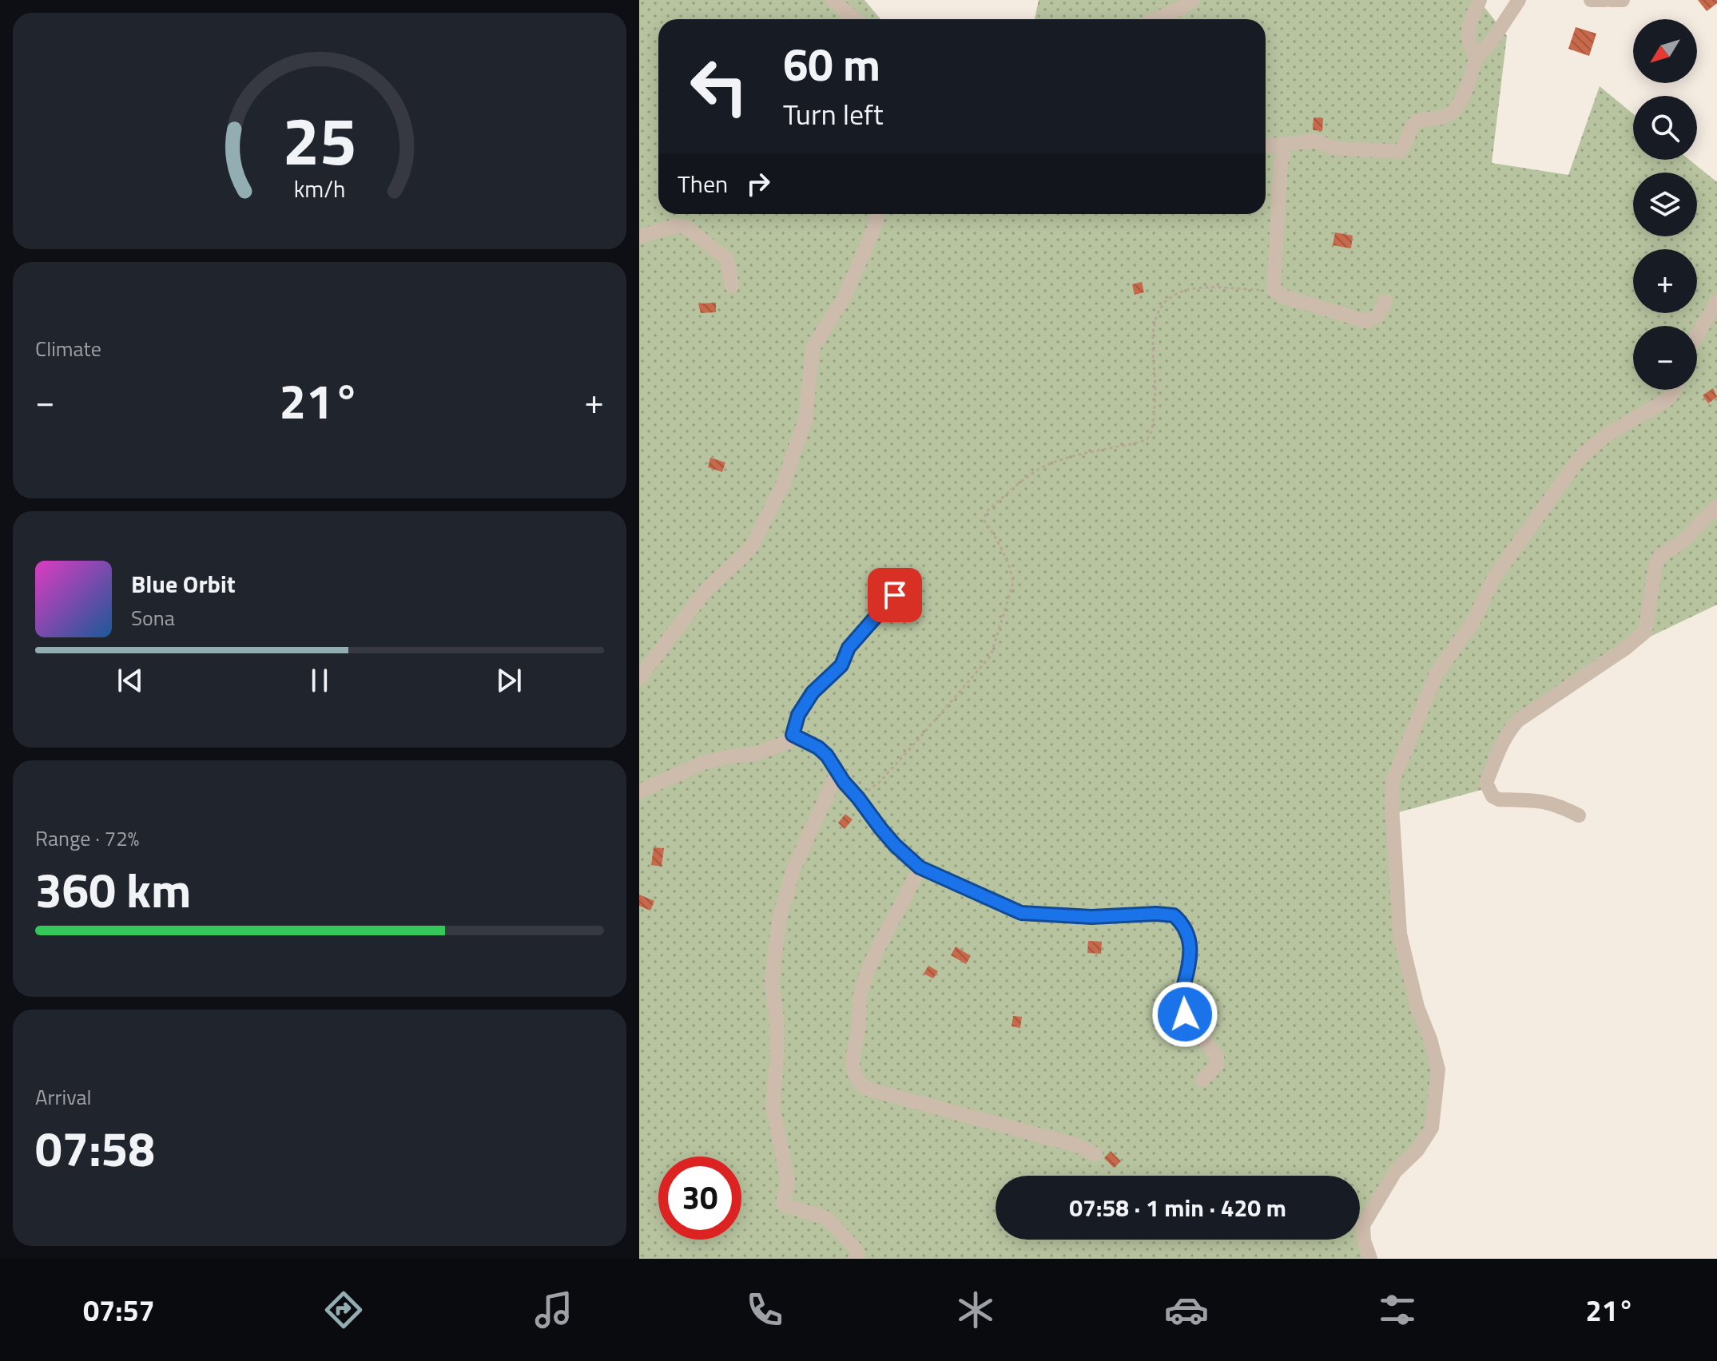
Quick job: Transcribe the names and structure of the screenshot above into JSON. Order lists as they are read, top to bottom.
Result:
{
  "north": "bottom left",
  "page": {
    "map_buttons": ["+", "−"],
    "turn": ["60 m", "Turn left"],
    "then": "Then",
    "tile": [
      "Climate",
      ["Range · 72%", "360 km"],
      ["Arrival", "07:58"]
    ],
    "heat": ["−", "21°", "+"],
    "song": ["Blue Orbit", "Sona"],
    "limit": "30",
    "trip": "07:58 · 1 min · 420 m",
    "tabs": ["07:57", "21°"],
    "gauge": ["25", "km/h"]
  }
}
